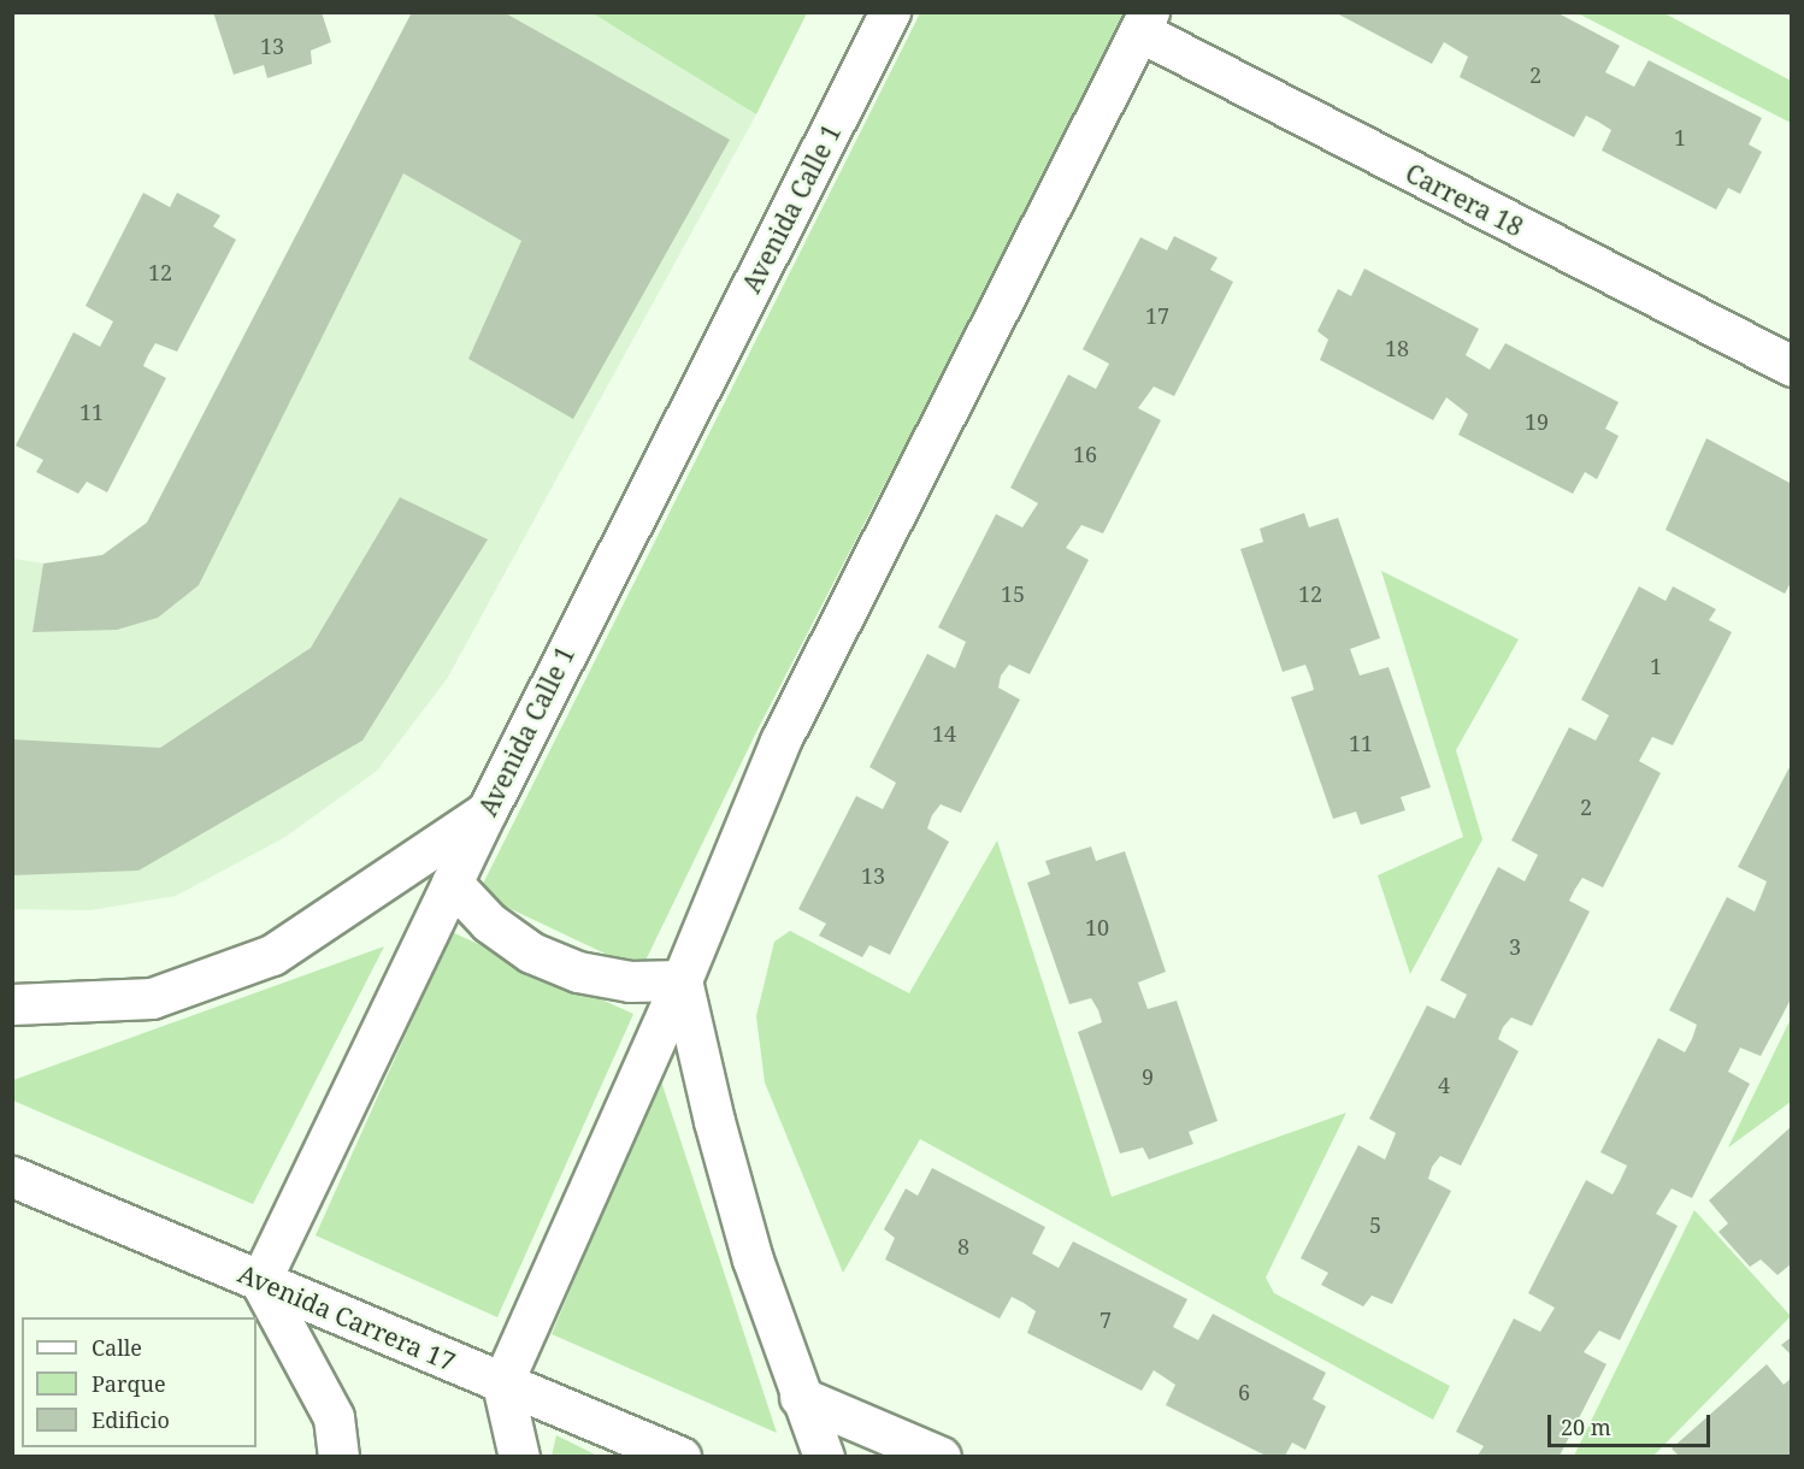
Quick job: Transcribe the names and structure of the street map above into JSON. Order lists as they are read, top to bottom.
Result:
{
  "streets": {
    "main road": ["Carrera 18", "Avenida Calle 1", "Avenida Carrera 17"]
  },
  "crossings": [
    ["Avenida Calle 1", "Avenida Carrera 17"]
  ],
  "house_numbers": [
    "13",
    "2",
    "1",
    "12",
    "17",
    "18",
    "11",
    "19",
    "16",
    "15",
    "12",
    "1",
    "14",
    "11",
    "2",
    "13",
    "10",
    "3",
    "9",
    "4",
    "5",
    "8",
    "7",
    "6"
  ],
  "legend": ["Calle", "Parque", "Edificio"],
  "scale_bar": "20 m"
}
